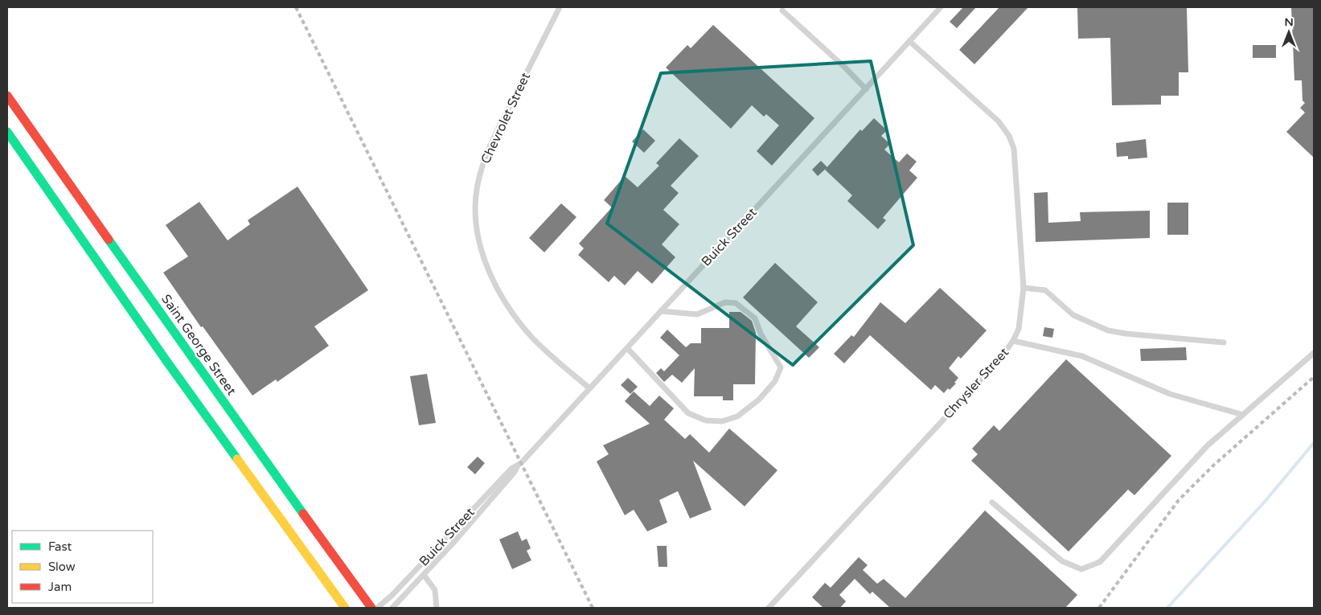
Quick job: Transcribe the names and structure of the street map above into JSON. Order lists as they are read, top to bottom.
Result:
{
  "streets": {
    "main road": ["Saint George Street"],
    "lane": ["Chevrolet Street", "Buick Street", "Chrysler Street"]
  },
  "crossings": [
    ["Chevrolet Street", "Buick Street"],
    ["Buick Street", "Chrysler Street"]
  ],
  "legend": ["Fast", "Slow", "Jam"],
  "north": "top"
}
